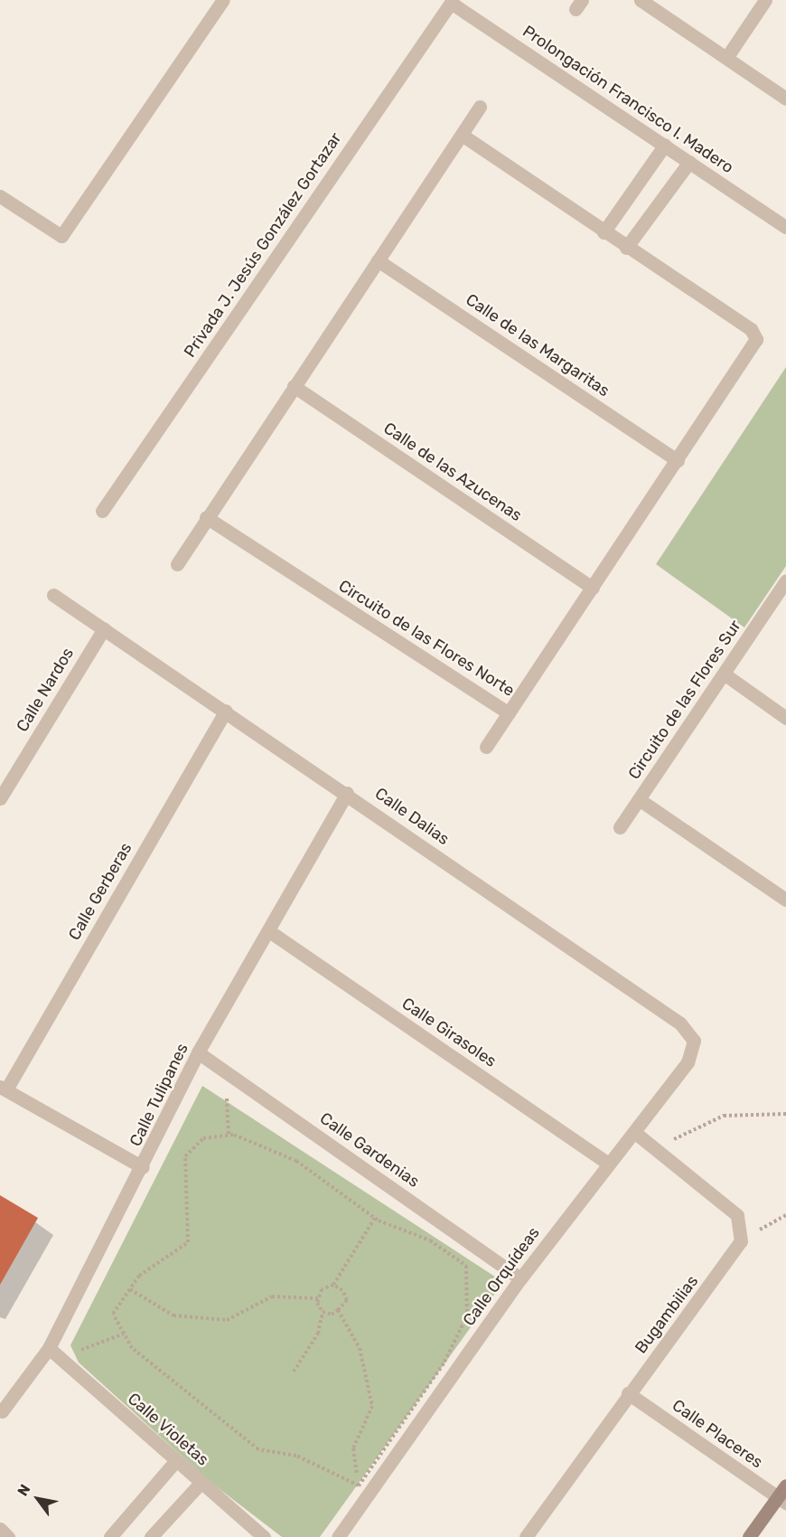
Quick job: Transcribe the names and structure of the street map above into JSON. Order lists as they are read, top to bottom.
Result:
{
  "streets": {
    "street": [
      "Prolongación Francisco I. Madero",
      "Privada J. Jesús González Gortazar",
      "Calle de las Margaritas",
      "Calle de las Azucenas",
      "Circuito de las Flores Norte",
      "Calle Nardos",
      "Circuito de las Flores Sur",
      "Calle Dalias",
      "Calle Gerberas",
      "Calle Girasoles",
      "Calle Tulipanes",
      "Calle Gardenias",
      "Calle Orquídeas",
      "Bugambilias",
      "Calle Violetas",
      "Calle Placeres"
    ]
  },
  "crossings": [
    ["Prolongación Francisco I. Madero", "Privada J. Jesús González Gortazar"],
    ["Calle de las Margaritas", "Circuito de las Flores Norte"],
    ["Calle de las Azucenas", "Circuito de las Flores Norte"],
    ["Calle Nardos", "Calle Dalias"],
    ["Calle Dalias", "Calle Gerberas"],
    ["Calle Dalias", "Calle Tulipanes"],
    ["Calle Dalias", "Calle Orquídeas"],
    ["Calle Girasoles", "Calle Tulipanes"],
    ["Calle Girasoles", "Calle Orquídeas"],
    ["Calle Tulipanes", "Calle Gardenias"],
    ["Calle Tulipanes", "Calle Violetas"],
    ["Calle Gardenias", "Calle Orquídeas"],
    ["Bugambilias", "Calle Placeres"]
  ],
  "north": "top left"
}
